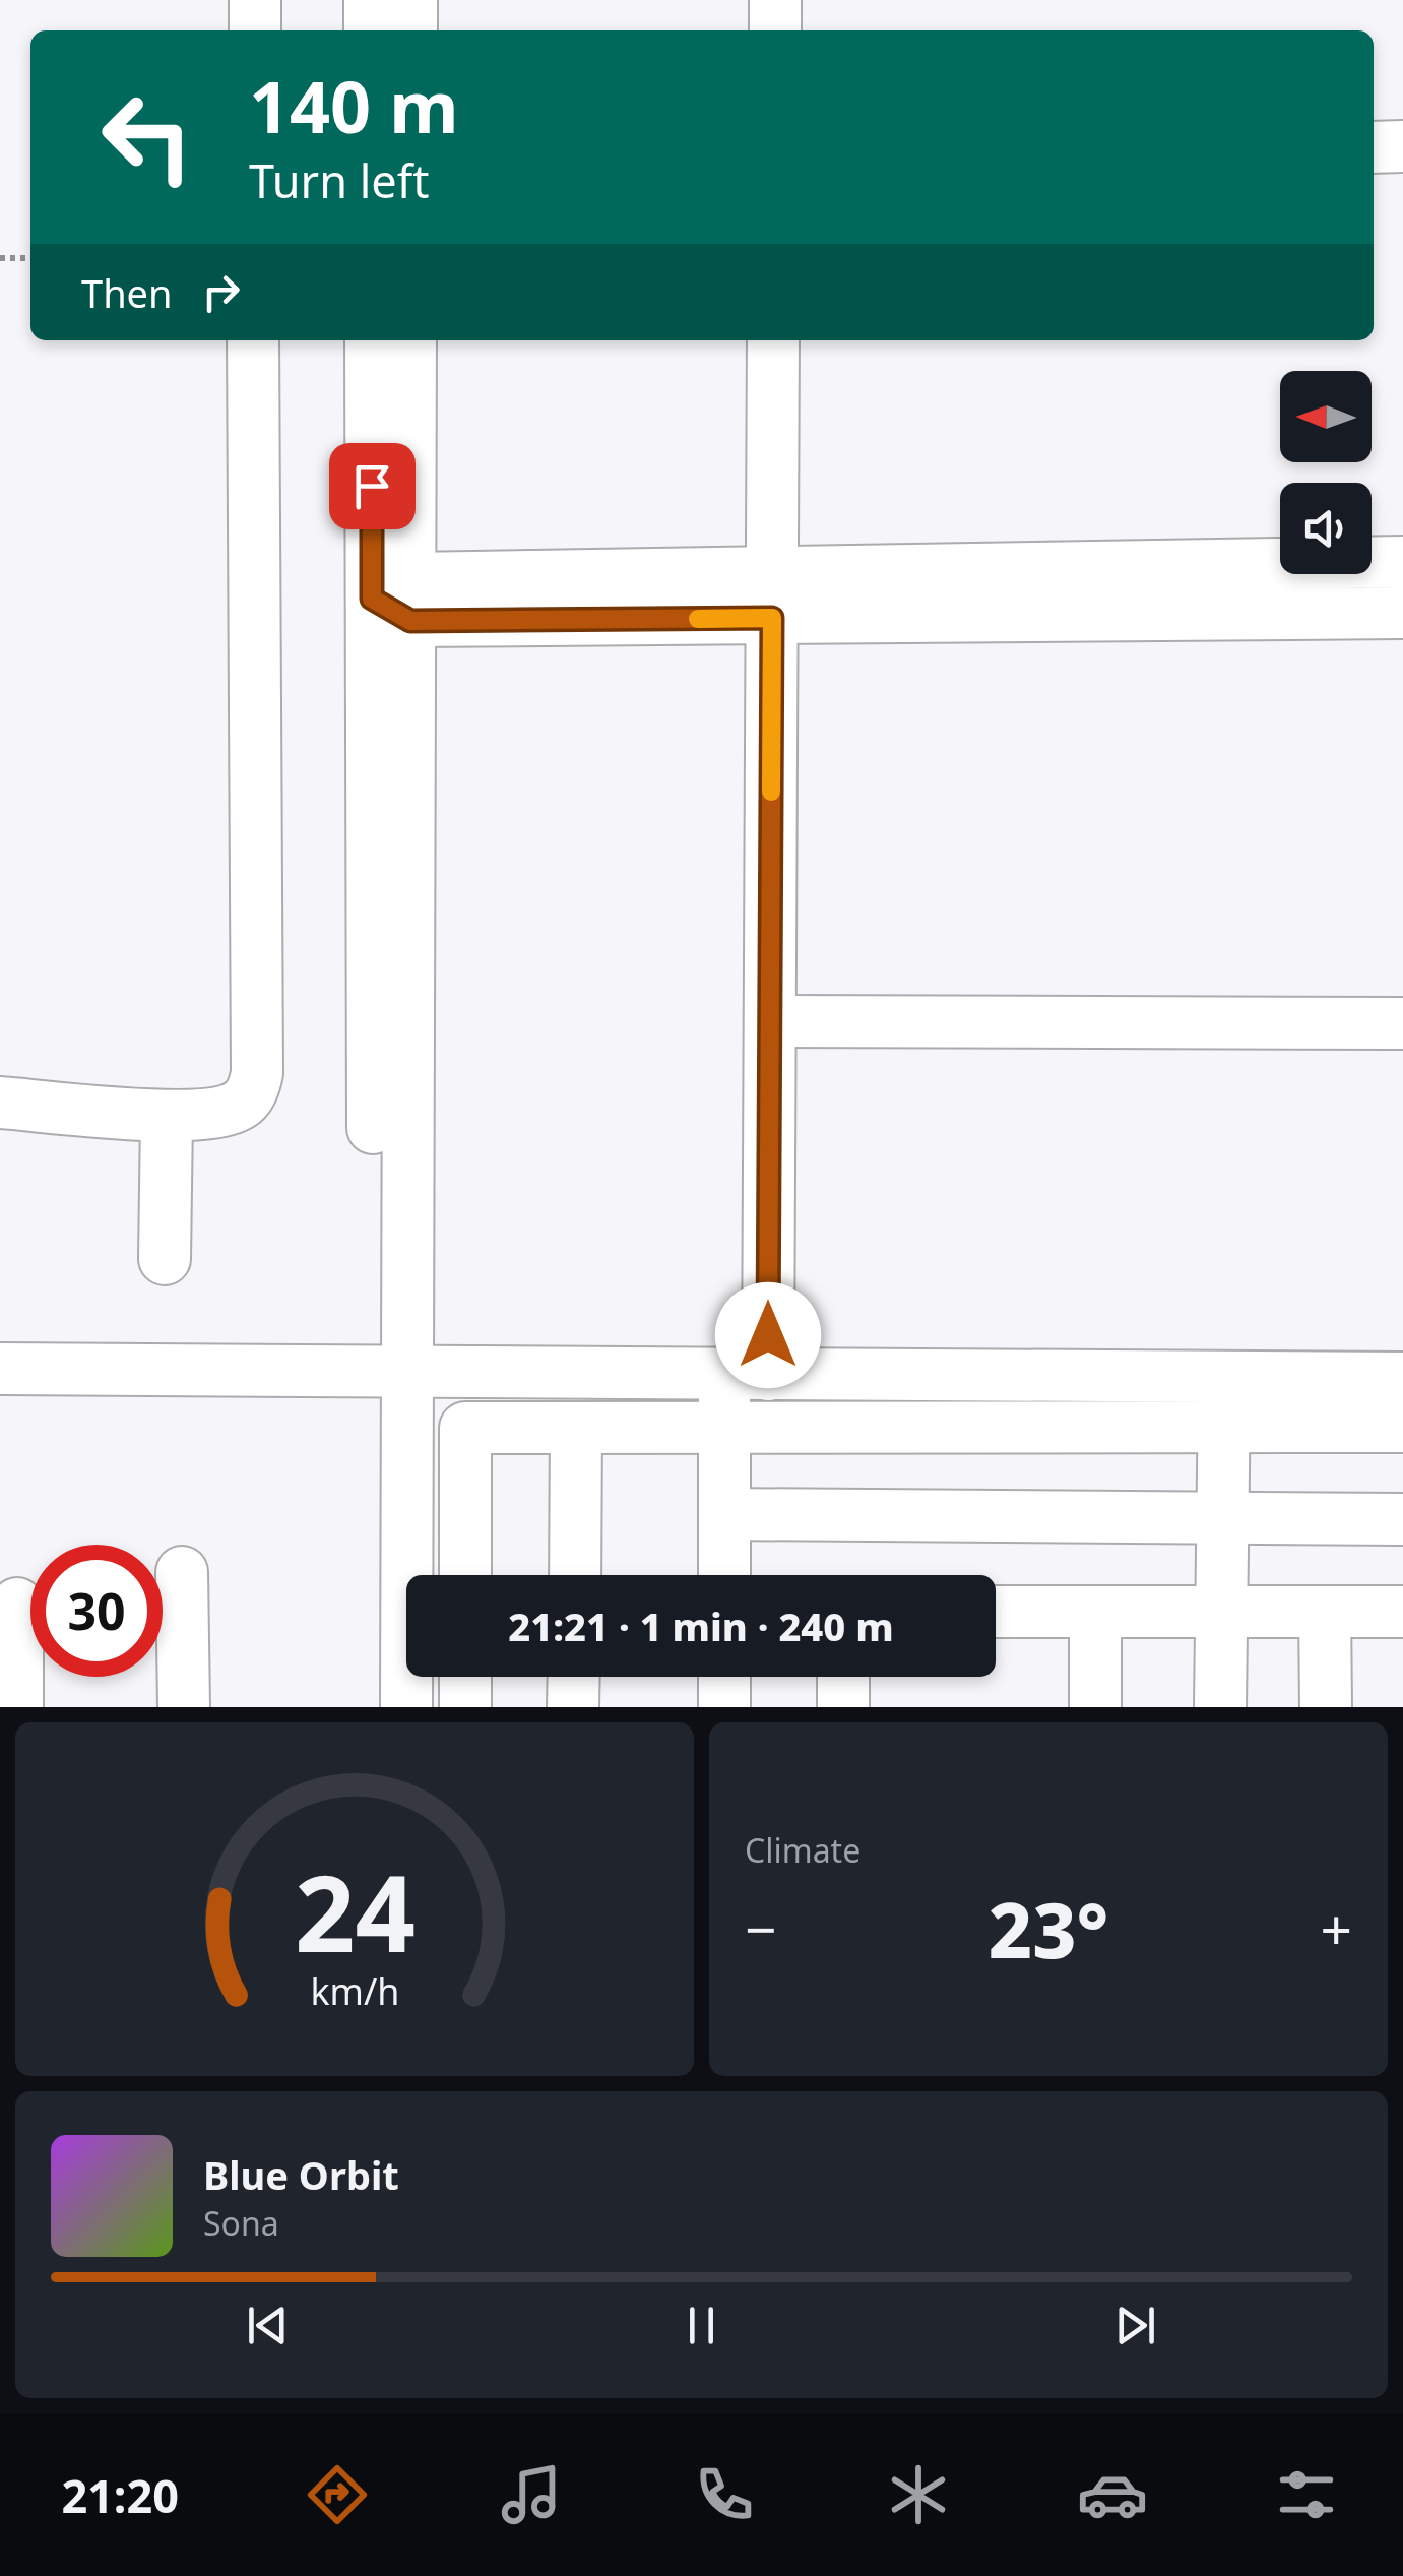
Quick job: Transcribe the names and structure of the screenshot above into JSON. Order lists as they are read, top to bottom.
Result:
{
  "north": "left",
  "page": {
    "turn": ["140 m", "Turn left"],
    "then": "Then",
    "limit": "30",
    "trip": "21:21 · 1 min · 240 m",
    "tile": "Climate",
    "heat": ["−", "23°", "+"],
    "song": ["Blue Orbit", "Sona"],
    "tabs": "21:20",
    "gauge": ["24", "km/h"]
  }
}
